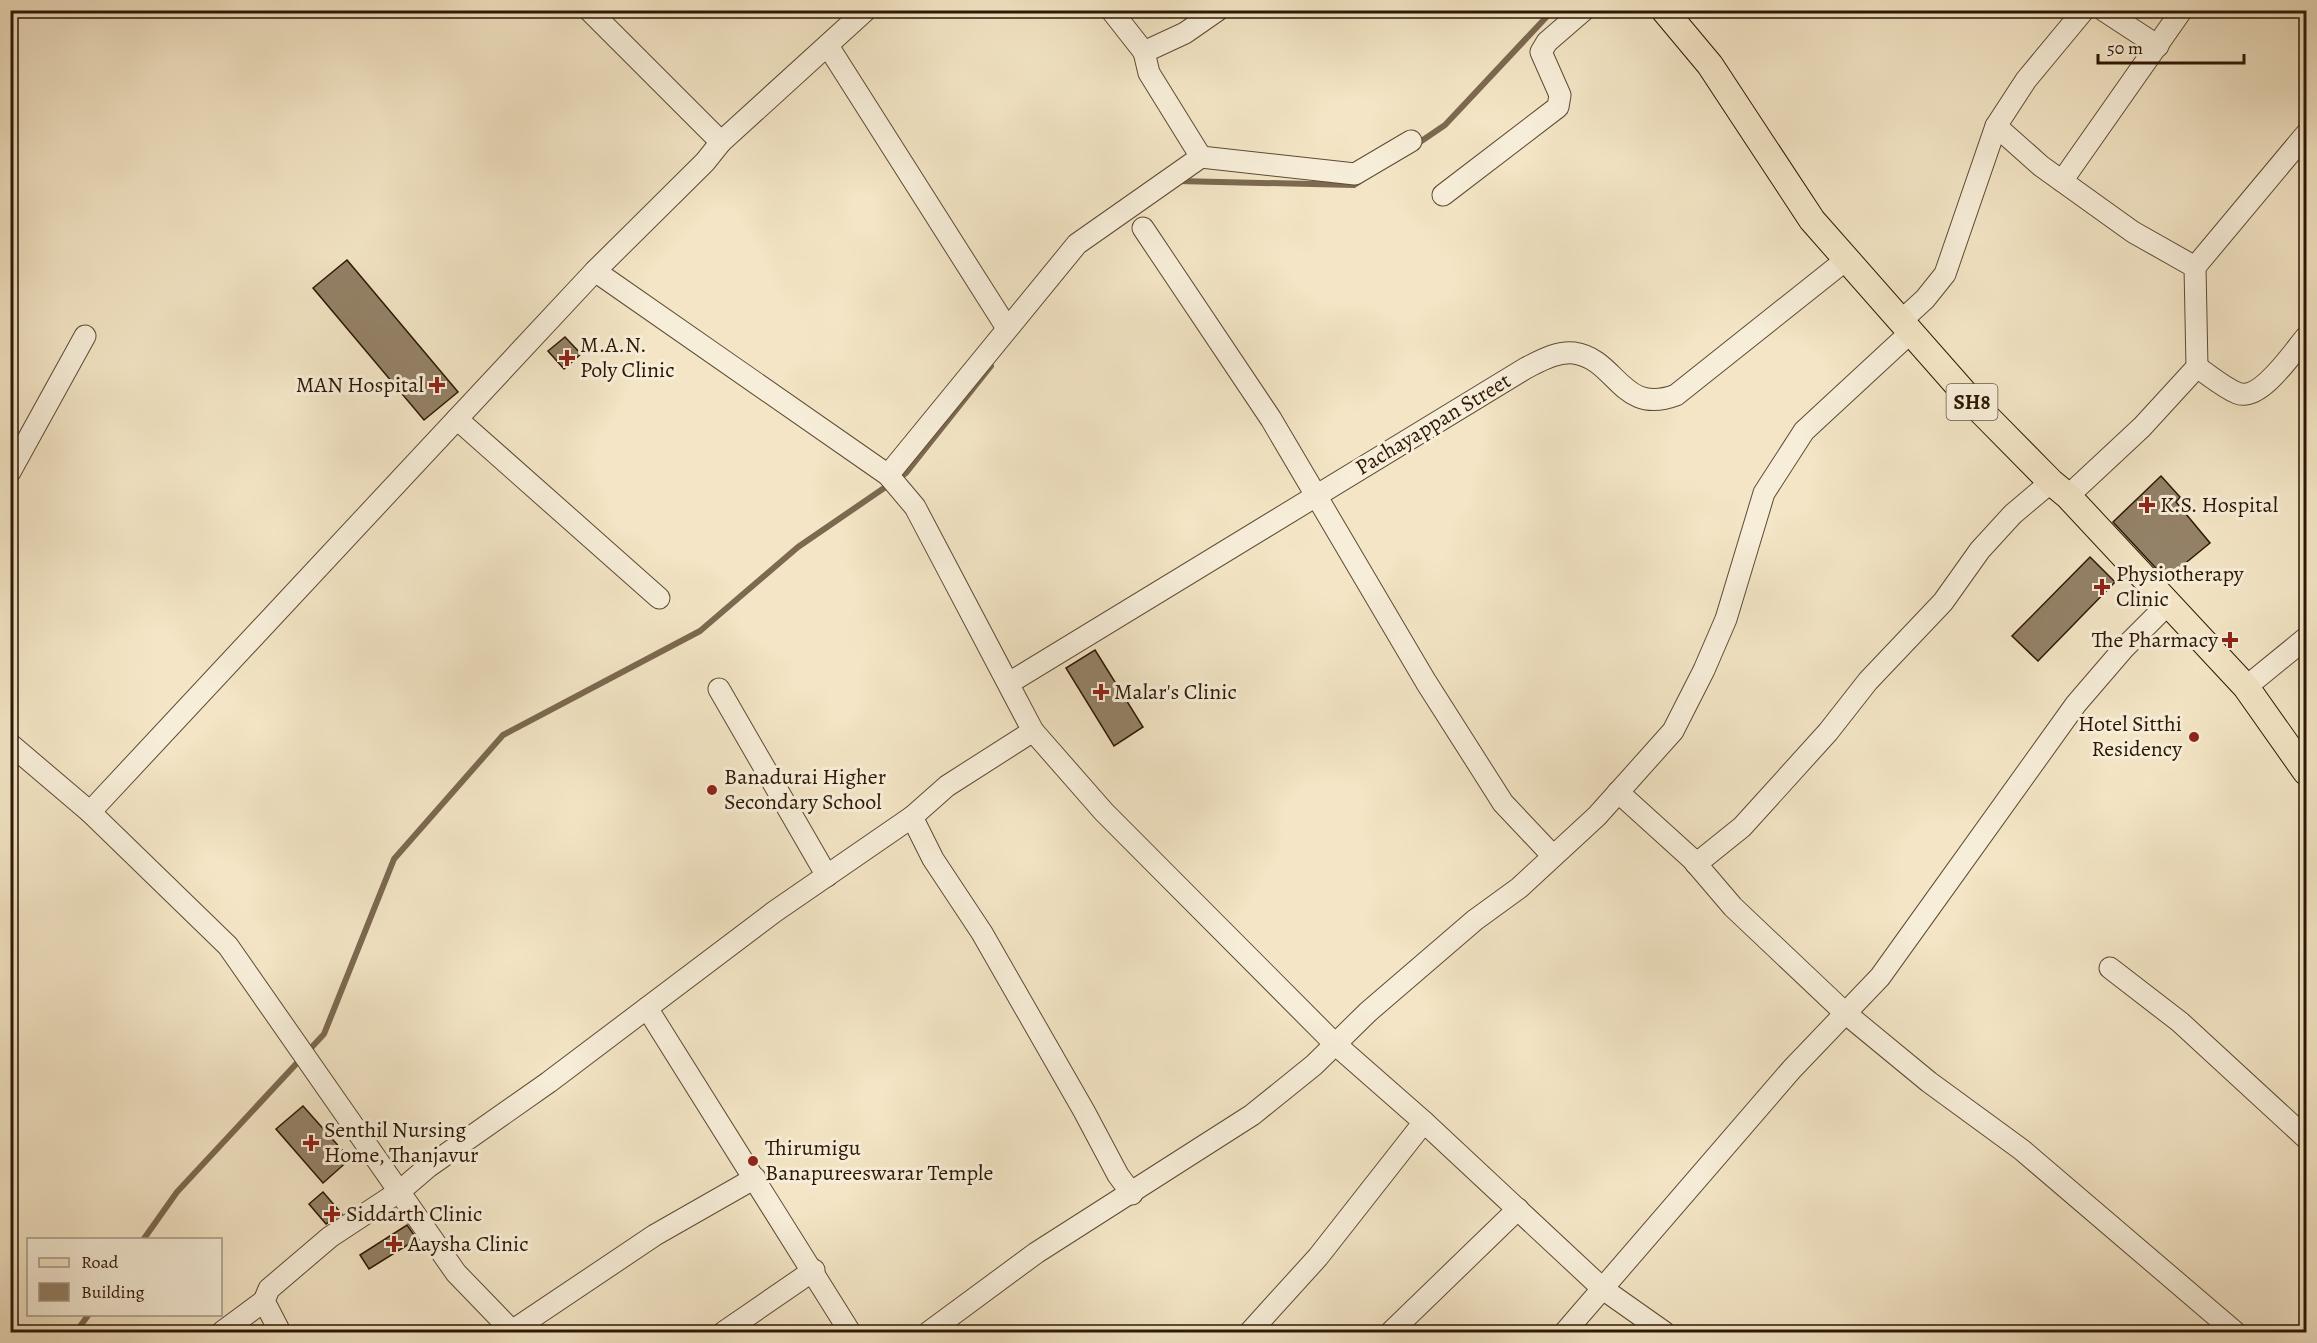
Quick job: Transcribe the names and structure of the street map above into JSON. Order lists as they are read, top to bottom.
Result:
{
  "streets": {
    "main road": ["SH8"],
    "street": ["Pachayappan Street"]
  },
  "crossings": [
    ["SH8", "Pachayappan Street"]
  ],
  "places": {
    "health": [
      "M.A.N. Poly Clinic",
      "MAN Hospital",
      "K.S. Hospital",
      "Physiotherapy Clinic",
      "The Pharmacy",
      "Malar's Clinic",
      "Senthil Nursing Home, Thanjavur",
      "Siddarth Clinic",
      "Aaysha Clinic"
    ],
    "other": ["Hotel Sitthi Residency", "Banadurai Higher Secondary School", "Thirumigu Banapureeswarar Temple"]
  },
  "legend": ["Road", "Building"],
  "scale_bar": "50 m"
}
